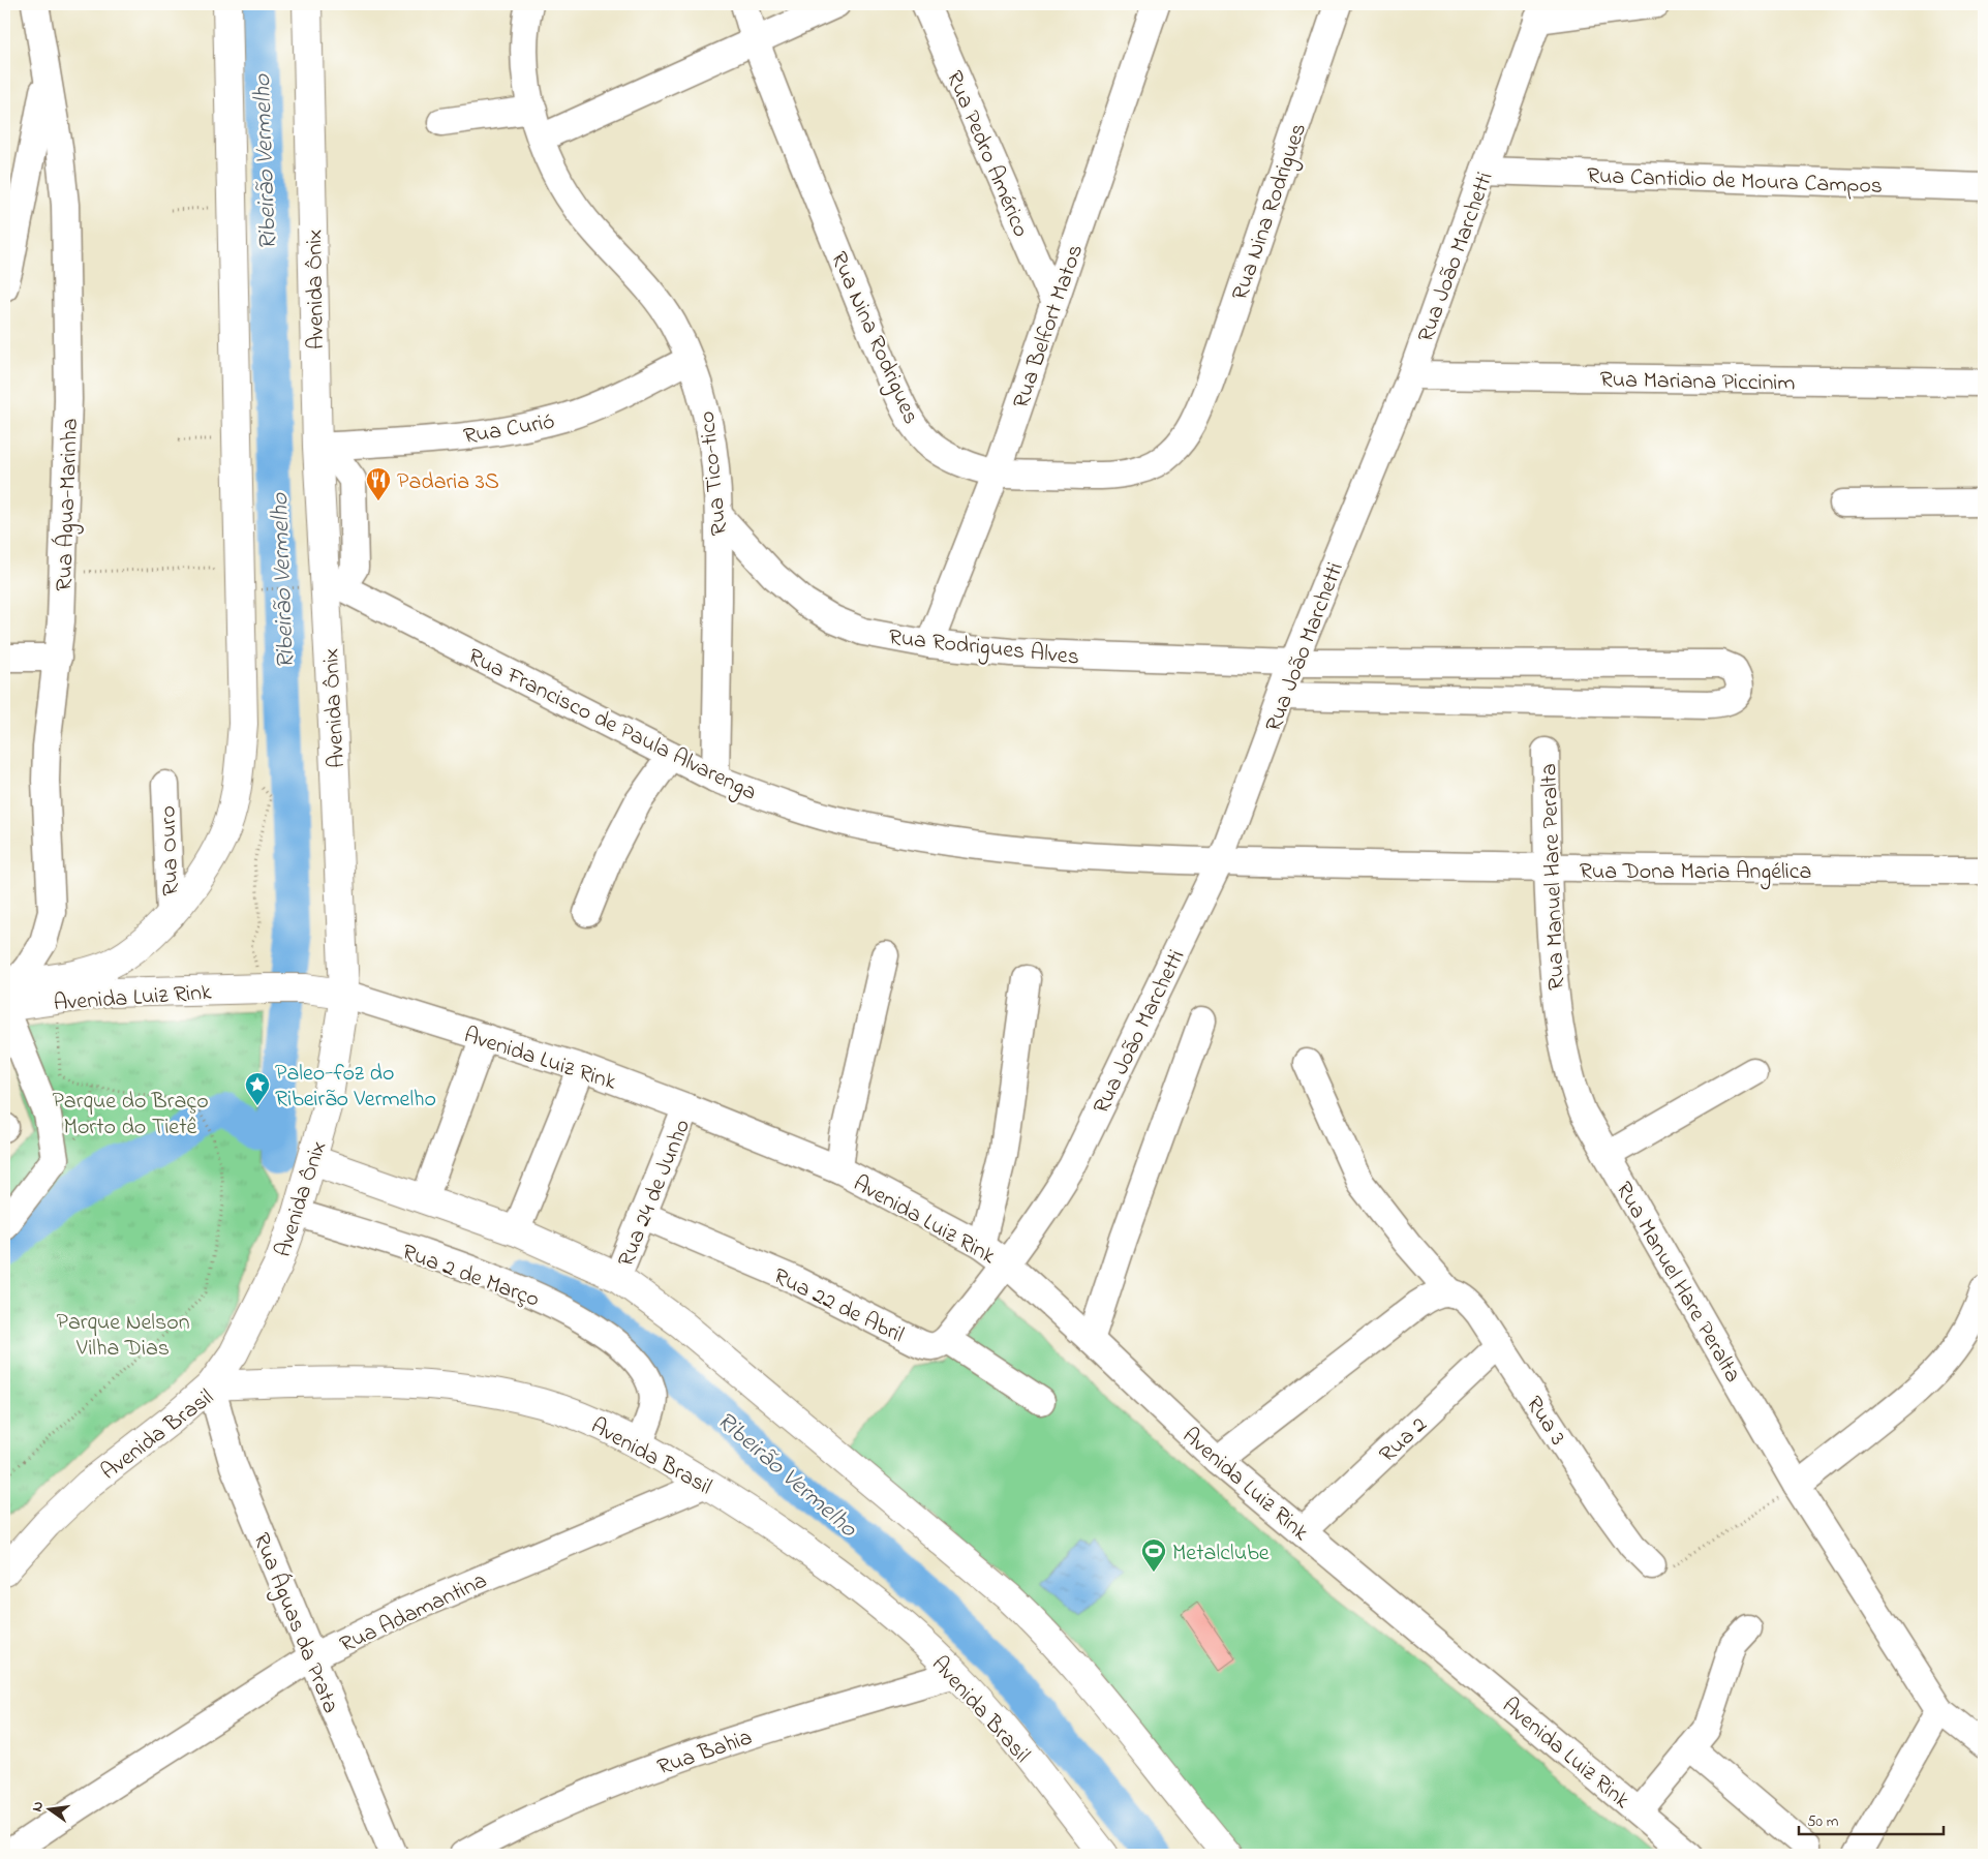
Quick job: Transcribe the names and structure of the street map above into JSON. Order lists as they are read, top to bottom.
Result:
{
  "streets": {
    "main road": ["Avenida Ônix", "Avenida Luiz Rink", "Avenida Brasil"],
    "street": [
      "Rua Pedro Américo",
      "Rua Cantidio de Moura Campos",
      "Rua Nina Rodrigues",
      "Rua João Marchetti",
      "Rua Belfort Matos",
      "Rua Mariana Piccinim",
      "Rua Curió",
      "Rua Tico-tico",
      "Rua Água-Marinha",
      "Rua Rodrigues Alves",
      "Rua Francisco de Paula Alvarenga",
      "Rua Ouro",
      "Rua Dona Maria Angélica",
      "Rua Manuel Hare Peralta",
      "Rua 24 de Junho",
      "Rua 2 de Março",
      "Rua 22 de Abril",
      "Rua 3",
      "Rua 2",
      "Rua Adamantina",
      "Rua Águas da Prata",
      "Rua Bahia"
    ]
  },
  "crossings": [
    ["Rua Pedro Américo", "Rua Belfort Matos"],
    ["Rua Cantidio de Moura Campos", "Rua João Marchetti"],
    ["Rua Nina Rodrigues", "Rua Belfort Matos"],
    ["Rua João Marchetti", "Rua Mariana Piccinim"],
    ["Rua João Marchetti", "Rua Rodrigues Alves"],
    ["Rua João Marchetti", "Rua Francisco de Paula Alvarenga"],
    ["Rua João Marchetti", "Rua Dona Maria Angélica"],
    ["Rua João Marchetti", "Avenida Luiz Rink"],
    ["Avenida Ônix", "Rua Curió"],
    ["Avenida Ônix", "Rua Francisco de Paula Alvarenga"],
    ["Avenida Ônix", "Avenida Luiz Rink"],
    ["Avenida Ônix", "Rua 2 de Março"],
    ["Avenida Ônix", "Avenida Brasil"],
    ["Avenida Ônix", "Rua Águas da Prata"],
    ["Rua Belfort Matos", "Rua Rodrigues Alves"],
    ["Rua Curió", "Rua Tico-tico"],
    ["Rua Tico-tico", "Rua Rodrigues Alves"],
    ["Rua Tico-tico", "Rua Francisco de Paula Alvarenga"],
    ["Rua Água-Marinha", "Avenida Luiz Rink"],
    ["Rua Francisco de Paula Alvarenga", "Rua Dona Maria Angélica"],
    ["Rua Dona Maria Angélica", "Rua Manuel Hare Peralta"],
    ["Avenida Luiz Rink", "Rua 24 de Junho"],
    ["Avenida Luiz Rink", "Rua 2"],
    ["Rua 24 de Junho", "Rua 22 de Abril"],
    ["Rua 2 de Março", "Avenida Brasil"],
    ["Rua 3", "Rua 2"],
    ["Avenida Brasil", "Rua Adamantina"],
    ["Avenida Brasil", "Rua Águas da Prata"],
    ["Avenida Brasil", "Rua Bahia"],
    ["Rua Adamantina", "Rua Águas da Prata"]
  ],
  "water": ["Ribeirão Vermelho"],
  "parks": ["Parque do Braço Morto do Tietê", "Parque Nelson Vilha Dias"],
  "places": {
    "restaurant": ["Padaria 3S"],
    "place": ["Paleo-foz do Ribeirão Vermelho"],
    "sports": ["Metalclube"]
  },
  "scale_bar": "50 m",
  "north": "left"
}
